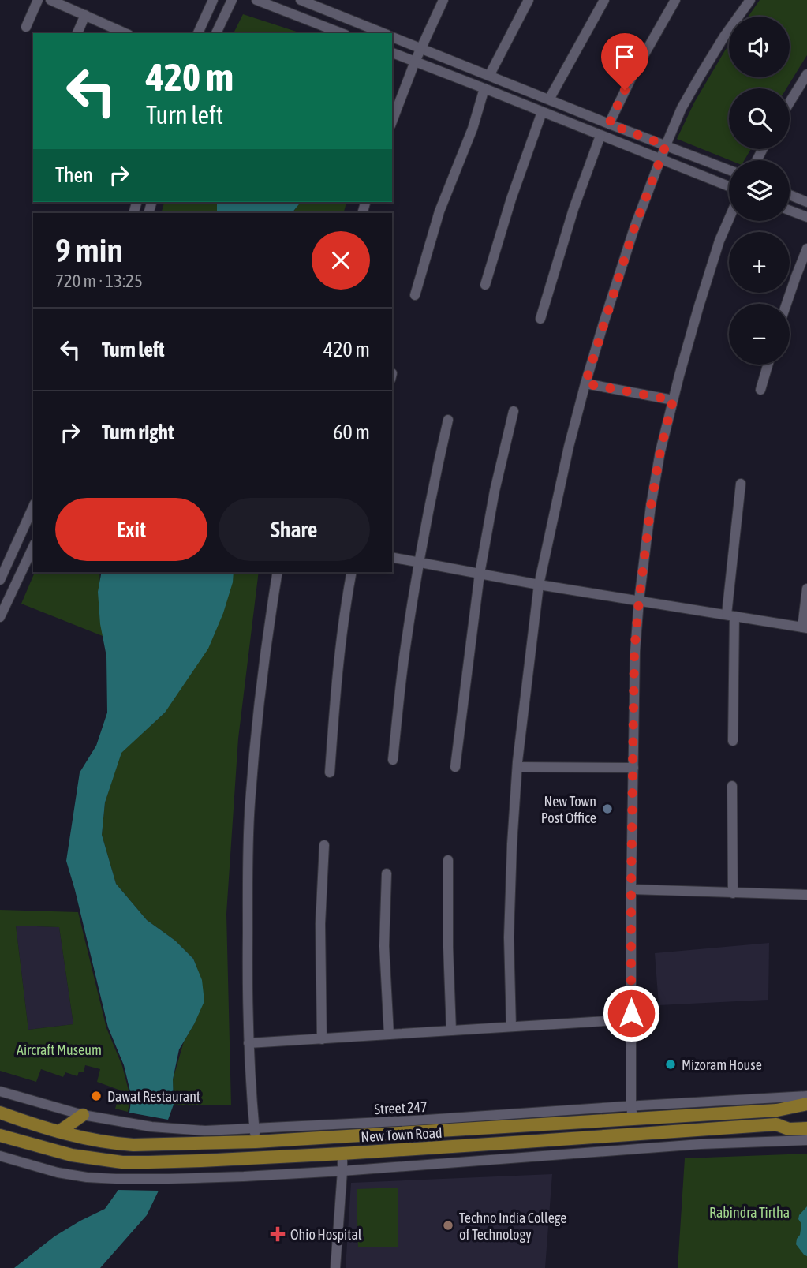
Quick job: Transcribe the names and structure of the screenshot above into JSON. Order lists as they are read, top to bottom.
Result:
{
  "streets": {
    "main road": ["New Town Road"],
    "street": ["Street 247"]
  },
  "parks": ["Aircraft Museum", "Rabindra Tirtha"],
  "places": {
    "other": [
      "New Town Post Office",
      "Mizoram House",
      "Dawat Restaurant",
      "Techno India College of Technology"
    ],
    "health": ["Ohio Hospital"]
  },
  "page": {
    "map_buttons": ["+", "−"],
    "turn": ["420 m", "Turn left"],
    "then": "Then",
    "heading": ["9 min", "720 m · 13:25"],
    "list": [
      {
        "name": "Turn left",
        "value": "420 m"
      },
      {
        "name": "Turn right",
        "value": "60 m"
      }
    ],
    "buttons": ["Exit", "Share"]
  }
}
